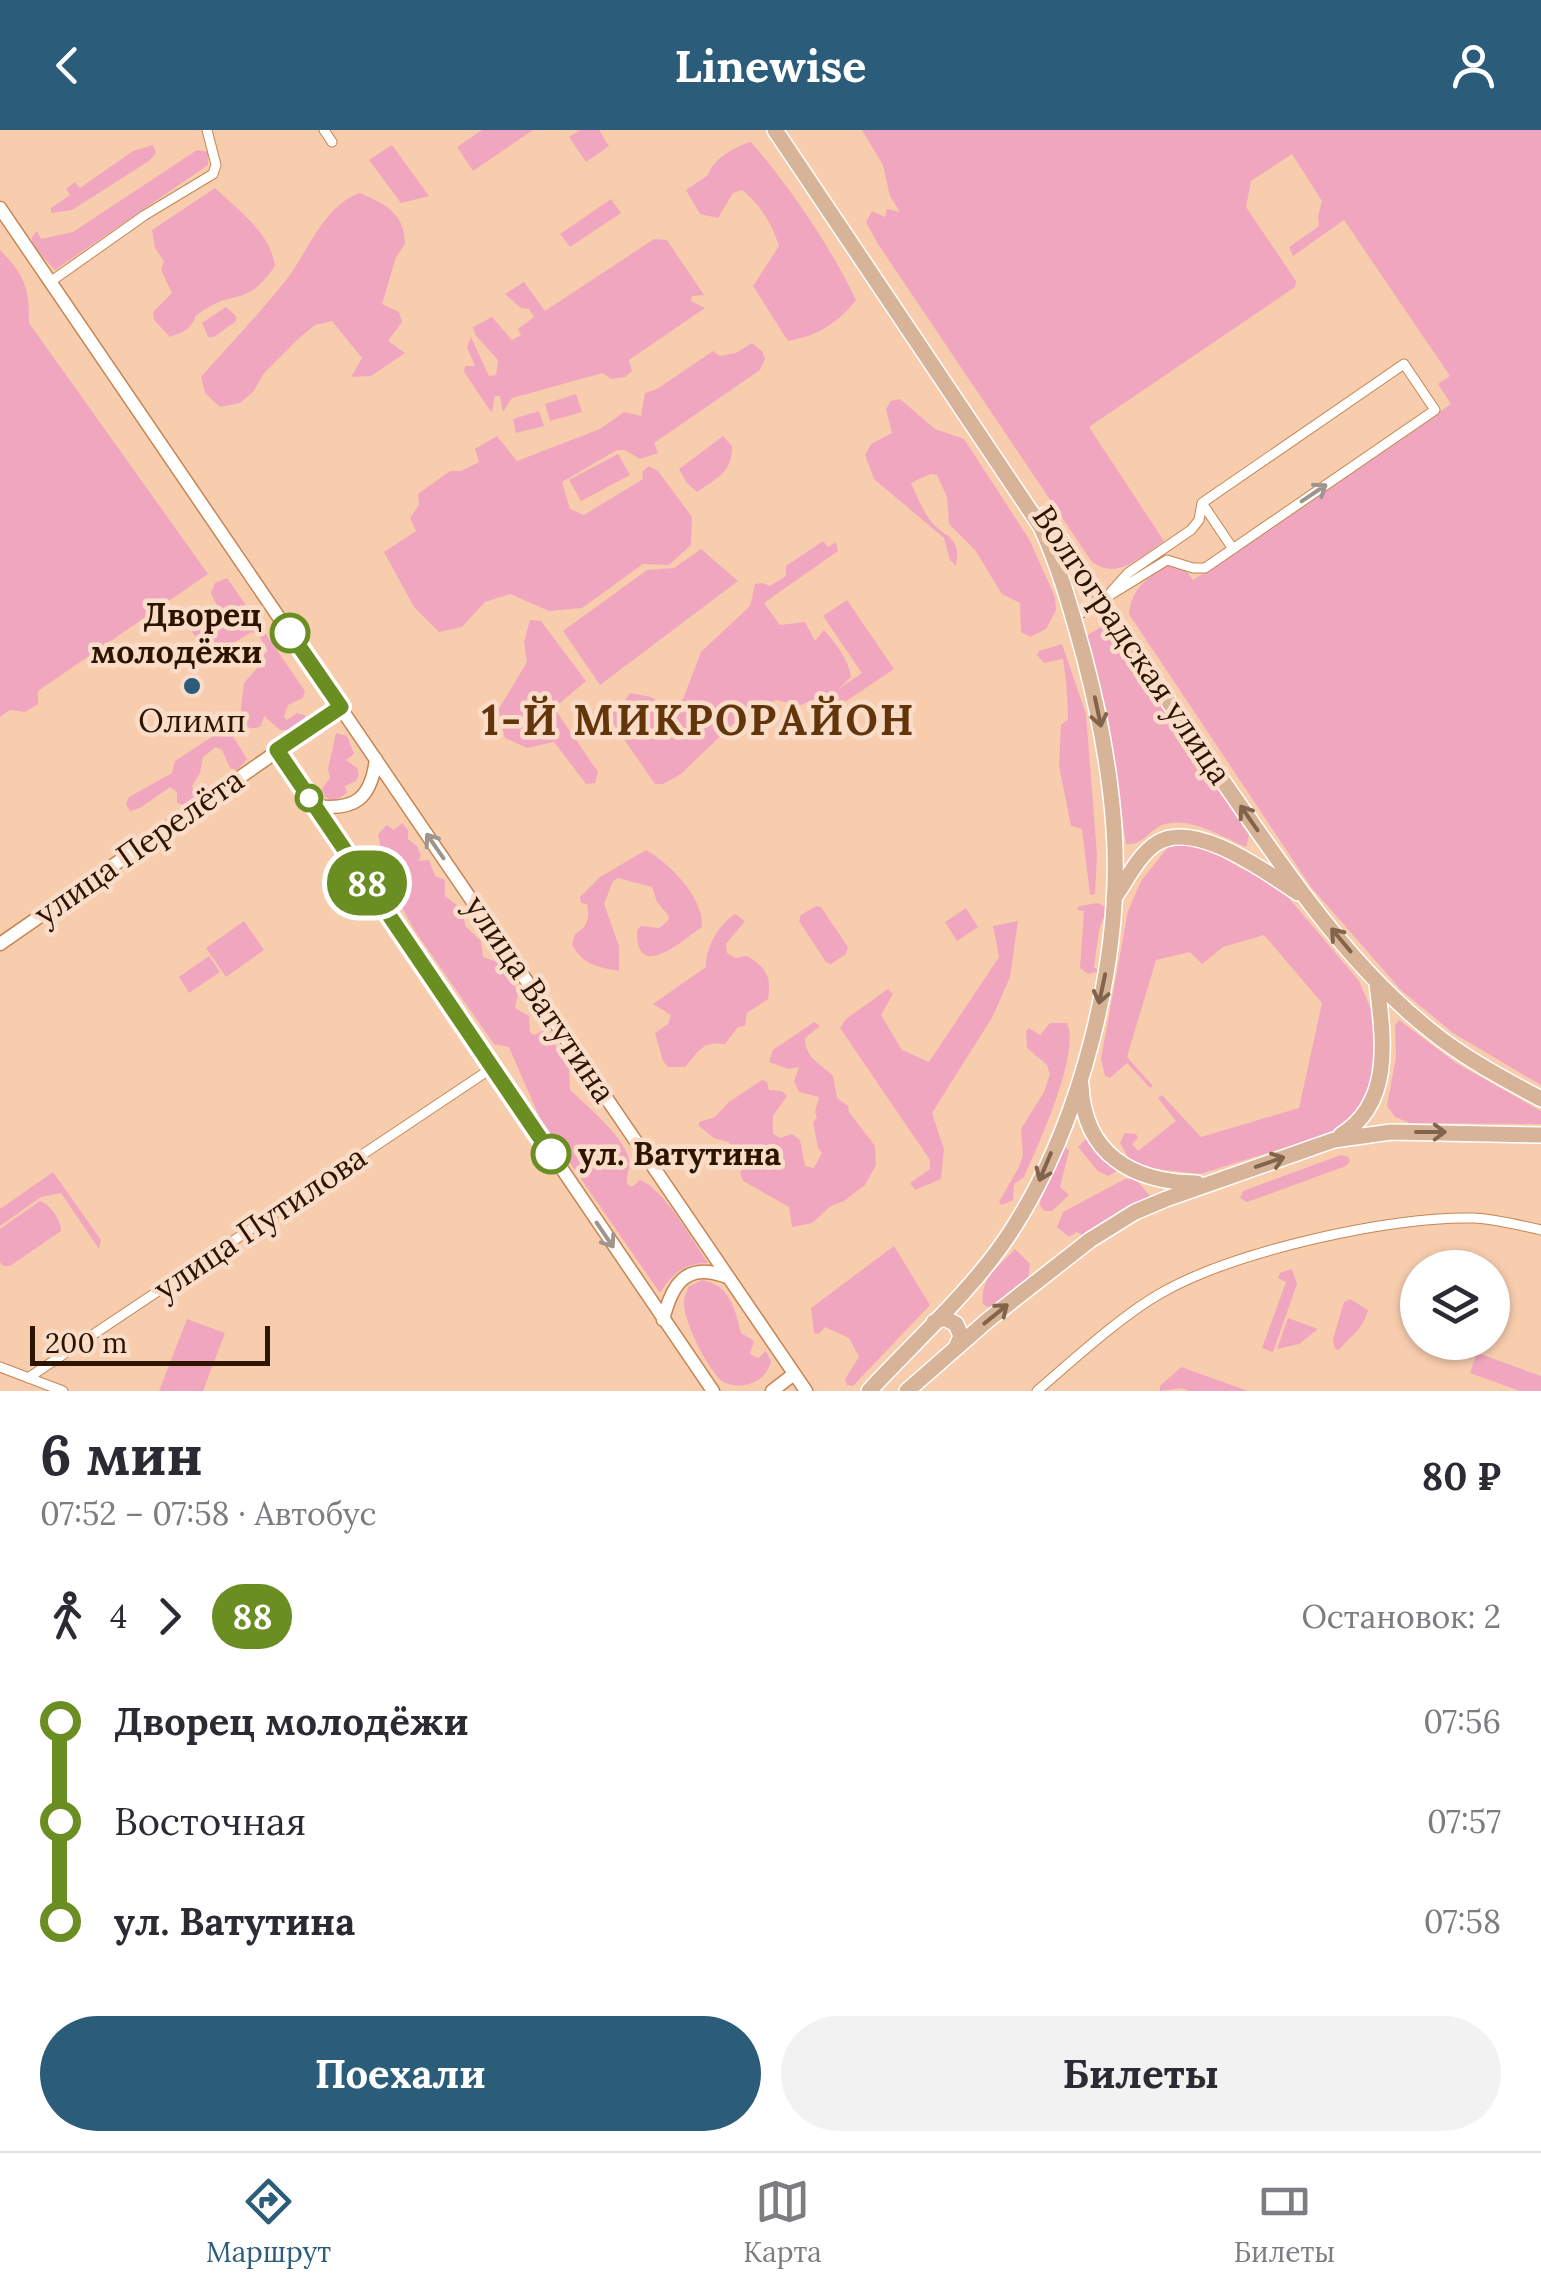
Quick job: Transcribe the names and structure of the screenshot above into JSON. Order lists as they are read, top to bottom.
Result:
{
  "streets": {
    "main road": ["Волгоградская улица", "улица Перелёта", "улица Ватутина"],
    "street": ["улица Путилова"]
  },
  "districts": ["1-Й МИКРОРАЙОН"],
  "places": ["Дворец молодёжи", "Олимп", "ул. Ватутина"],
  "lines": ["bus line 88"],
  "scale_bar": "200 m",
  "page": {
    "header": "Linewise",
    "on_map": "88",
    "scale": "200 m",
    "heading": ["6 мин", "07:52 – 07:58 · Автобус", "80 ₽"],
    "legs": ["4", "88", "Остановок: 2"],
    "list": [
      {
        "name": "Дворец молодёжи",
        "value": "07:56"
      },
      {
        "name": "Восточная",
        "value": "07:57"
      },
      {
        "name": "ул. Ватутина",
        "value": "07:58"
      }
    ],
    "buttons": ["Поехали", "Билеты"],
    "tabs": ["Маршрут", "Карта", "Билеты"]
  }
}
